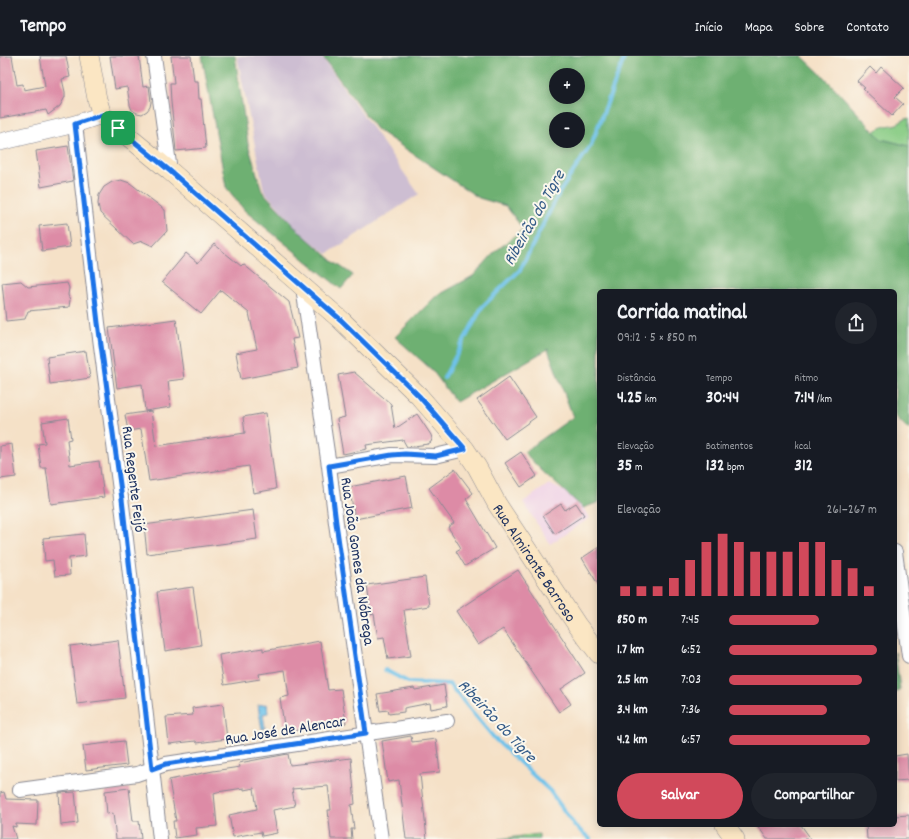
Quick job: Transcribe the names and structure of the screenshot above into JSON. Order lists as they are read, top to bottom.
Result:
{
  "streets": {
    "main road": ["Rua Almirante Barroso"],
    "street": ["Rua Regente Feijó", "Rua João Gomes da Nóbrega", "Rua José de Alencar"]
  },
  "crossings": [
    ["Rua Regente Feijó", "Rua José de Alencar"],
    ["Rua João Gomes da Nóbrega", "Rua Almirante Barroso"],
    ["Rua João Gomes da Nóbrega", "Rua José de Alencar"]
  ],
  "water": ["Ribeirão do Tigre"],
  "page": {
    "header": "Tempo",
    "nav": [
      "Início",
      "Mapa",
      "Sobre",
      "Contato"
    ],
    "map_buttons": ["+", "−"],
    "heading": ["Corrida matinal", "09:12 · 5 × 850 m"],
    "stats": [
      ["Distância", "4.25 km"],
      ["Tempo", "30:44"],
      ["Ritmo", "7:14 /km"],
      ["Elevação", "35 m"],
      ["Batimentos", "132 bpm"],
      ["kcal", "312"]
    ],
    "chart": ["Elevação", "261–267 m"],
    "list": [
      {
        "name": "850 m",
        "note": "7:45"
      },
      {
        "name": "1.7 km",
        "note": "6:52"
      },
      {
        "name": "2.5 km",
        "note": "7:03"
      },
      {
        "name": "3.4 km",
        "note": "7:36"
      },
      {
        "name": "4.2 km",
        "note": "6:57"
      }
    ],
    "buttons": ["Salvar", "Compartilhar"]
  }
}
